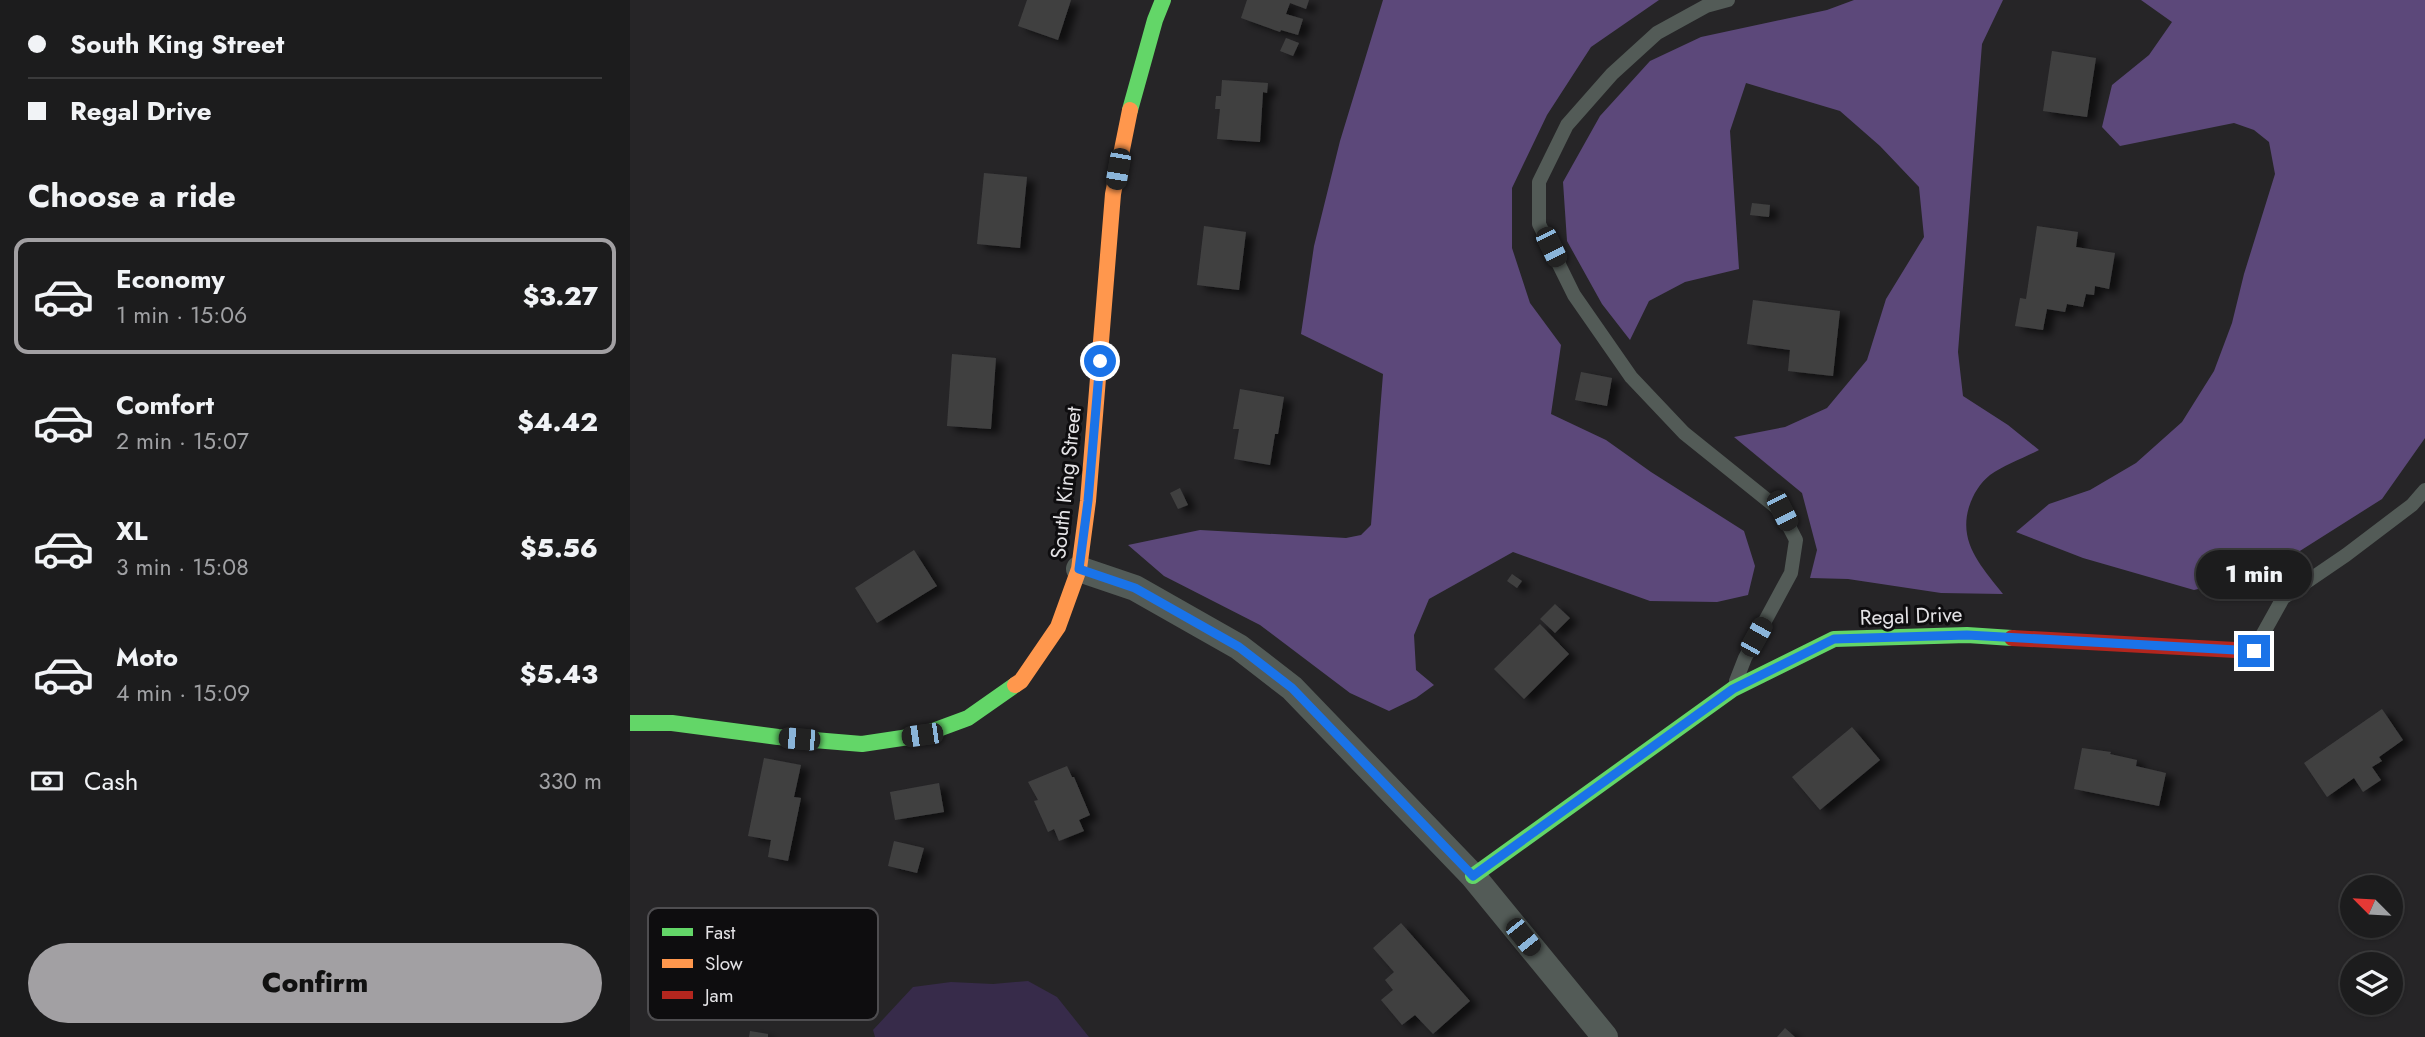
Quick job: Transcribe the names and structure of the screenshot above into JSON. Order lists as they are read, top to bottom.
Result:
{
  "streets": {
    "street": ["South King Street", "Regal Drive"]
  },
  "legend": ["Fast", "Slow", "Jam"],
  "north": "top left",
  "page": {
    "banner": ["South King Street", "Regal Drive"],
    "heading": "Choose a ride",
    "list": [
      {
        "name": "Economy",
        "note": "1 min · 15:06",
        "value": "$3.27"
      },
      {
        "name": "Comfort",
        "note": "2 min · 15:07",
        "value": "$4.42"
      },
      {
        "name": "XL",
        "note": "3 min · 15:08",
        "value": "$5.56"
      },
      {
        "name": "Moto",
        "note": "4 min · 15:09",
        "value": "$5.43"
      }
    ],
    "bubble": "1 min",
    "pay": ["Cash", "330 m"],
    "buttons": "Confirm"
  }
}
